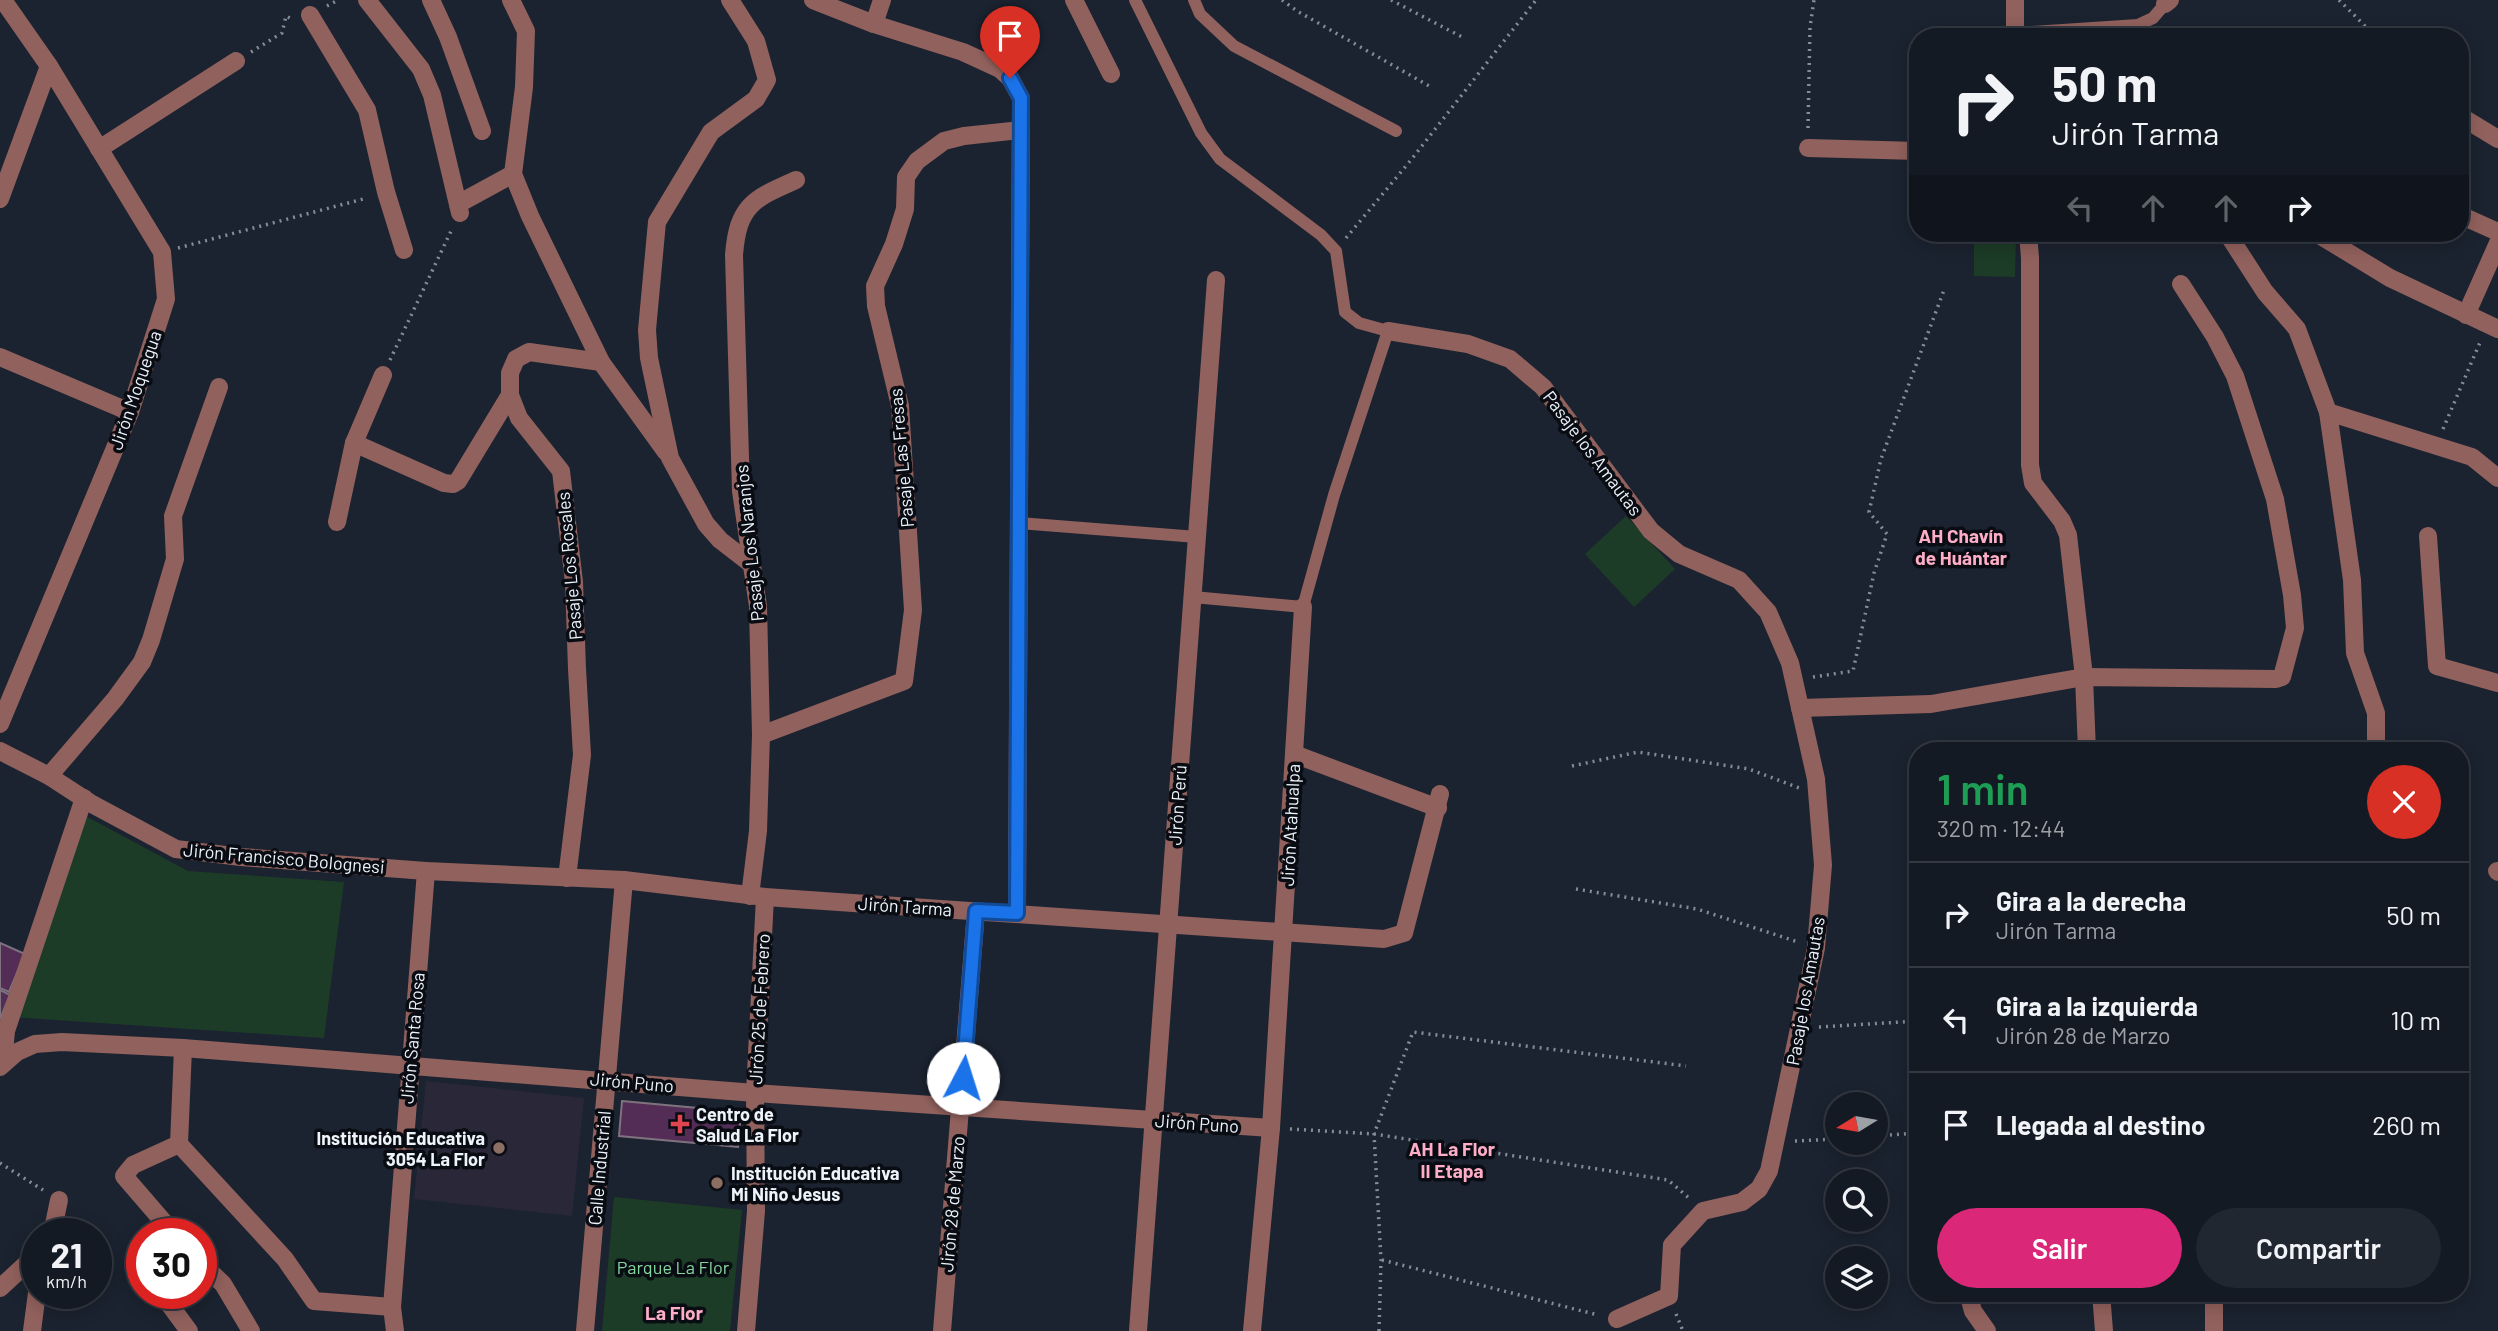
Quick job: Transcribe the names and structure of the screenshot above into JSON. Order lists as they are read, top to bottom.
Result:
{
  "streets": {
    "street": [
      "Jirón Moquegua",
      "Pasaje los Amautas",
      "Pasaje Las Fresas",
      "Pasaje Los Naranjos",
      "Pasaje Los Rosales",
      "Jirón Perú",
      "Jirón Atahualpa",
      "Jirón Francisco Bolognesi",
      "Jirón Tarma",
      "Jirón 25 de Febrero",
      "Jirón Santa Rosa",
      "Jirón Puno",
      "Calle Industrial",
      "Jirón 28 de Marzo"
    ]
  },
  "crossings": [
    ["Pasaje los Amautas", "Jirón Atahualpa"],
    ["Pasaje Las Fresas", "Pasaje Los Naranjos"],
    ["Pasaje Los Naranjos", "Jirón Tarma"],
    ["Pasaje Los Naranjos", "Jirón 25 de Febrero"],
    ["Pasaje Los Rosales", "Jirón Tarma"],
    ["Jirón Perú", "Jirón Tarma"],
    ["Jirón Perú", "Jirón Puno"],
    ["Jirón Atahualpa", "Jirón Tarma"],
    ["Jirón Atahualpa", "Jirón Puno"],
    ["Jirón Francisco Bolognesi", "Jirón Tarma"],
    ["Jirón Francisco Bolognesi", "Jirón Santa Rosa"],
    ["Jirón Tarma", "Jirón 25 de Febrero"],
    ["Jirón Tarma", "Jirón Santa Rosa"],
    ["Jirón Tarma", "Calle Industrial"],
    ["Jirón Tarma", "Jirón 28 de Marzo"],
    ["Jirón 25 de Febrero", "Jirón Puno"],
    ["Jirón Santa Rosa", "Jirón Puno"],
    ["Jirón Puno", "Calle Industrial"],
    ["Jirón Puno", "Jirón 28 de Marzo"]
  ],
  "districts": ["AH Chavín de Huántar", "AH La Flor II Etapa", "La Flor"],
  "parks": ["Parque La Flor"],
  "places": {
    "health": ["Centro de Salud La Flor"],
    "other": ["Institución Educativa 3054 La Flor", "Institución Educativa Mi Niño Jesus"]
  },
  "north": "left",
  "page": {
    "turn": ["50 m", "Jirón Tarma"],
    "heading": ["1 min", "320 m · 12:44"],
    "list": [
      {
        "name": "Gira a la derecha",
        "note": "Jirón Tarma",
        "value": "50 m"
      },
      {
        "name": "Gira a la izquierda",
        "note": "Jirón 28 de Marzo",
        "value": "10 m"
      },
      {
        "name": "Llegada al destino",
        "value": "260 m"
      }
    ],
    "buttons": ["Salir", "Compartir"],
    "speed": "21 km/h",
    "limit": "30"
  }
}
